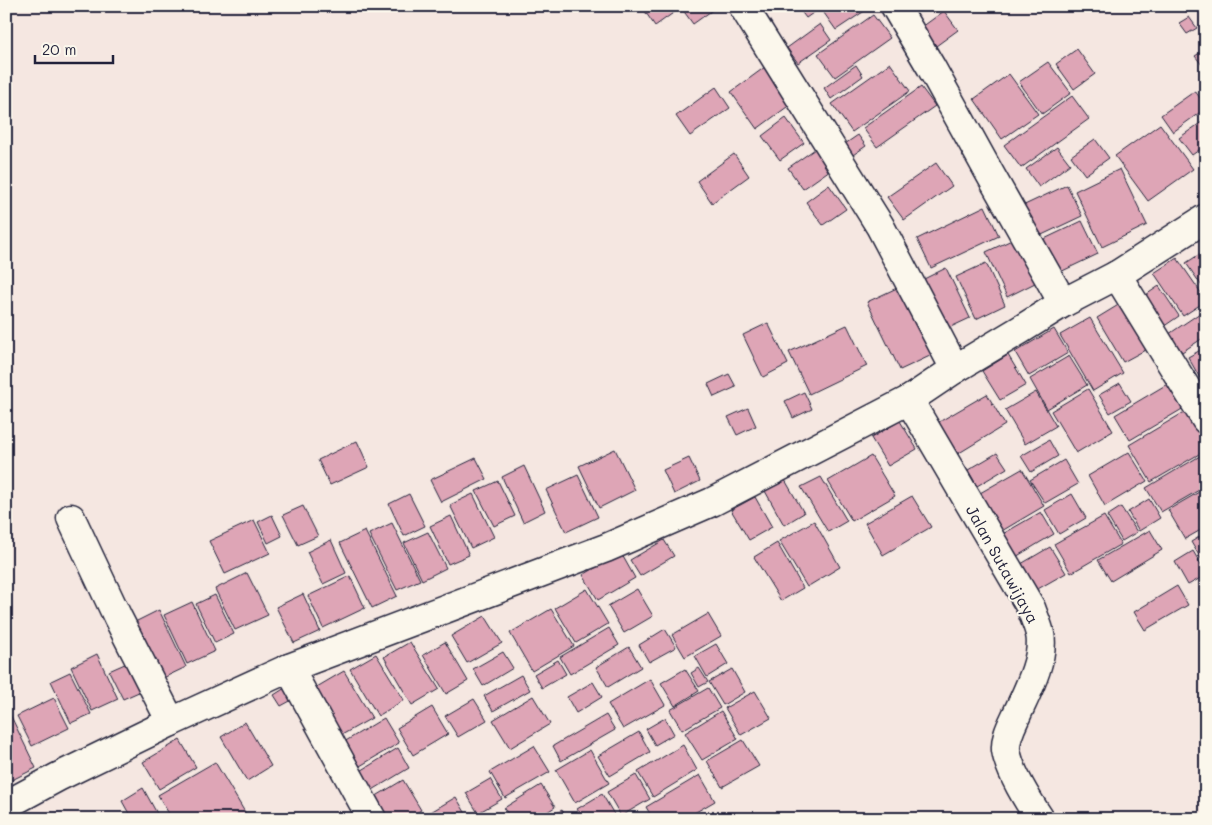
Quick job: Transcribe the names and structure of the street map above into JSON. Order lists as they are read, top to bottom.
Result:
{
  "streets": {
    "street": ["Jalan Sutawijaya"]
  },
  "scale_bar": "20 m"
}
